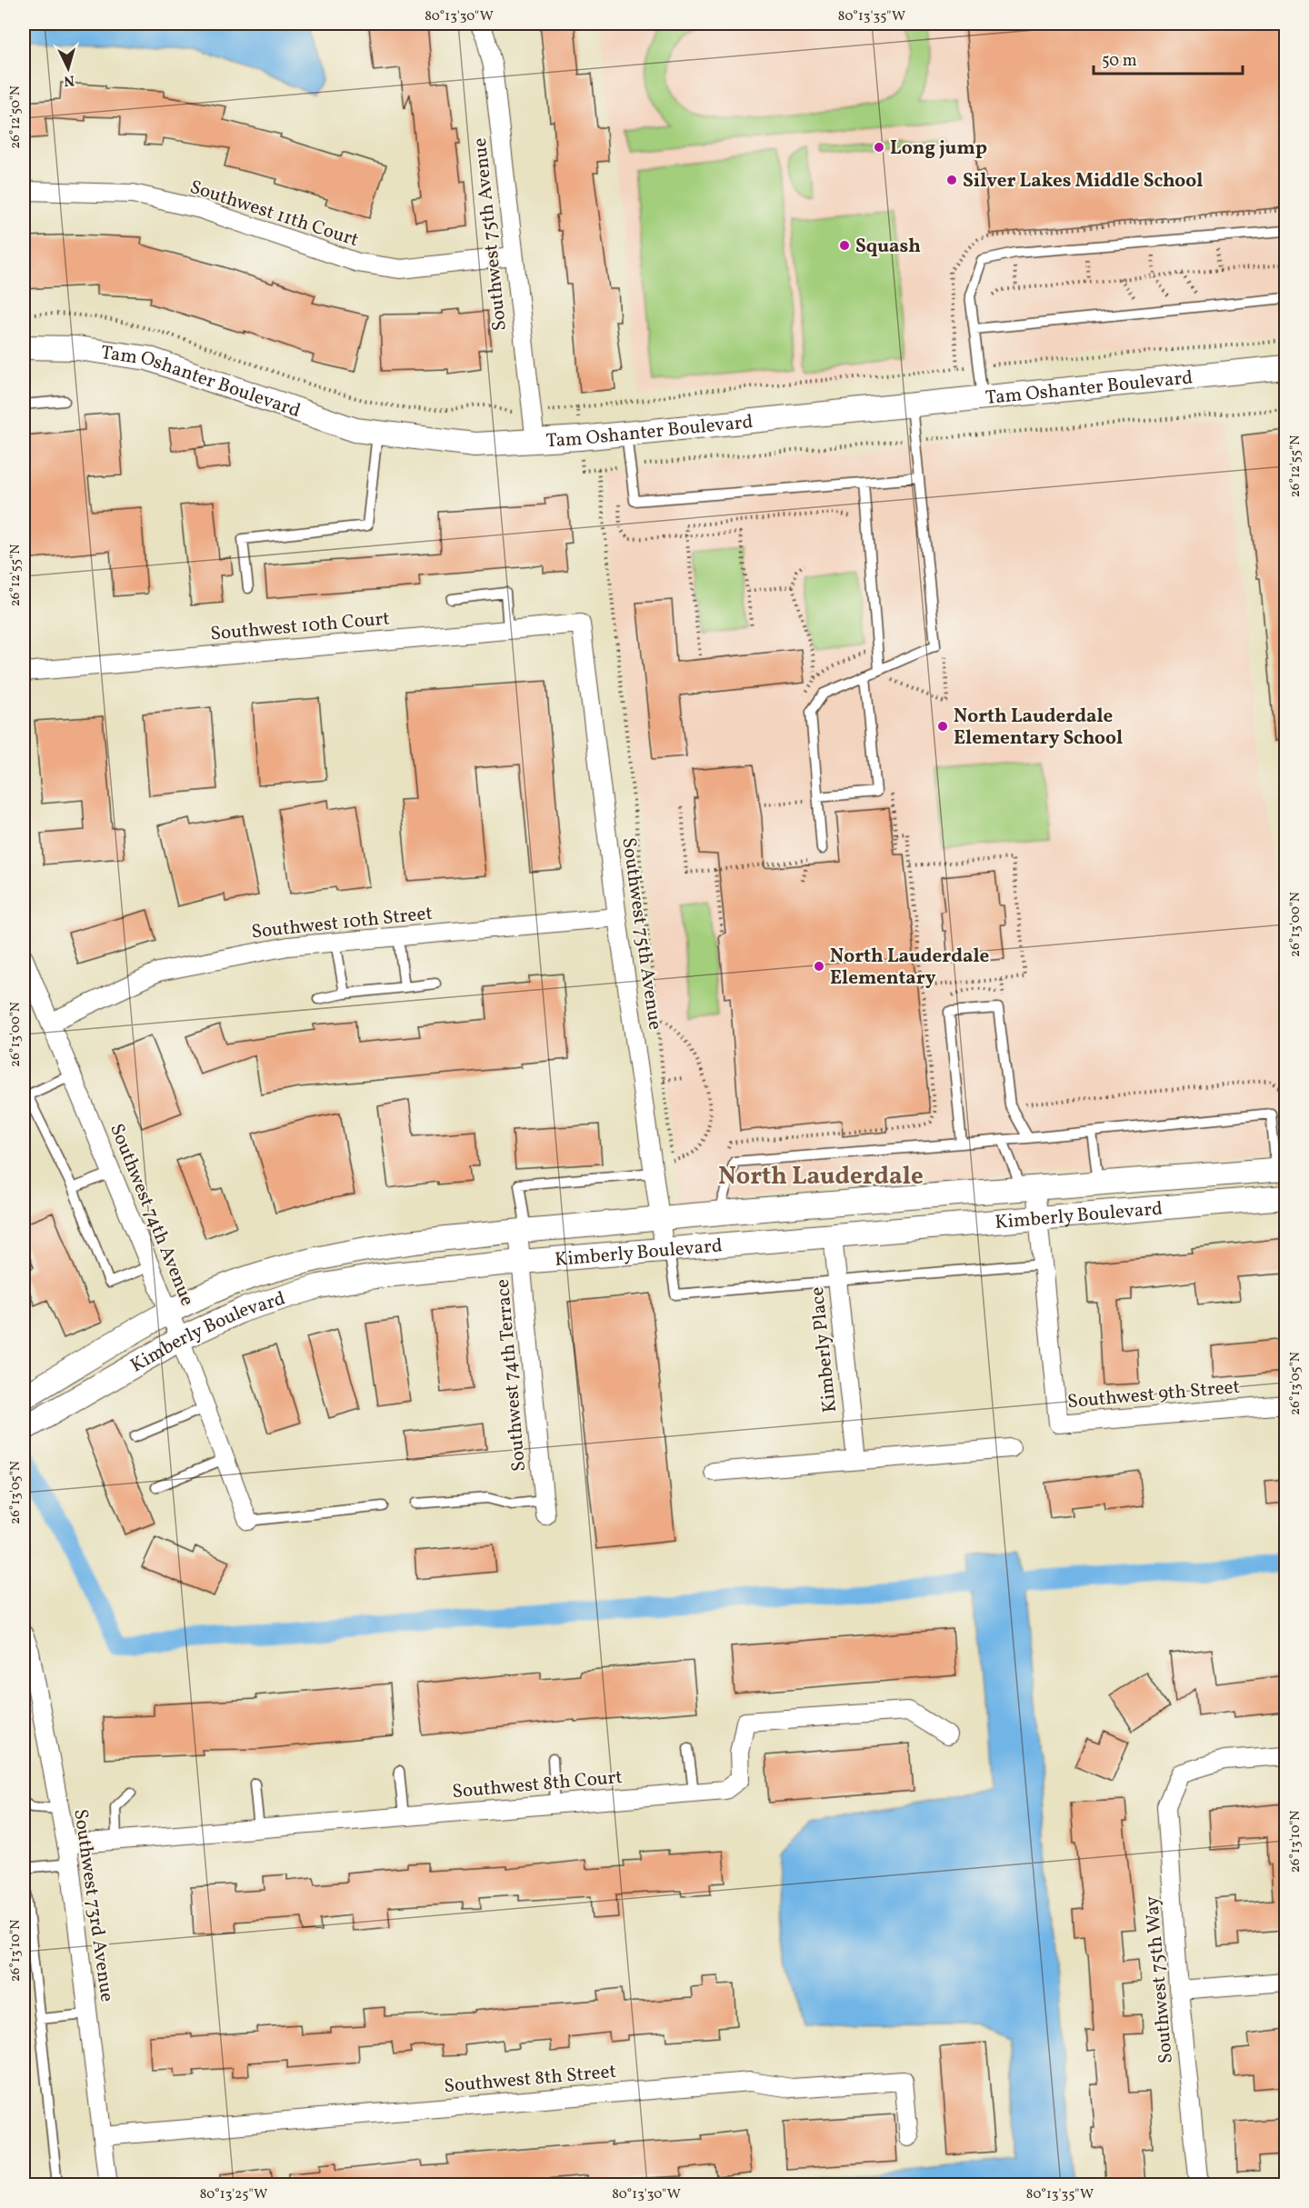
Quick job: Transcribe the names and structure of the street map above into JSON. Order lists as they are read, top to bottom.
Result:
{
  "streets": {
    "street": [
      "Southwest 11th Court",
      "Southwest 75th Avenue",
      "Tam Oshanter Boulevard",
      "Southwest 10th Court",
      "Southwest 10th Street",
      "Southwest 74th Avenue",
      "Kimberly Boulevard",
      "Kimberly Place",
      "Southwest 74th Terrace",
      "Southwest 9th Street",
      "Southwest 8th Court",
      "Southwest 73rd Avenue",
      "Southwest 75th Way",
      "Southwest 8th Street"
    ]
  },
  "crossings": [
    ["Southwest 11th Court", "Southwest 75th Avenue"],
    ["Southwest 75th Avenue", "Tam Oshanter Boulevard"],
    ["Southwest 75th Avenue", "Southwest 10th Court"],
    ["Southwest 75th Avenue", "Southwest 10th Street"],
    ["Southwest 75th Avenue", "Kimberly Boulevard"],
    ["Southwest 10th Street", "Southwest 74th Avenue"],
    ["Southwest 74th Avenue", "Kimberly Boulevard"],
    ["Kimberly Boulevard", "Kimberly Place"],
    ["Kimberly Boulevard", "Southwest 74th Terrace"],
    ["Southwest 8th Court", "Southwest 73rd Avenue"],
    ["Southwest 73rd Avenue", "Southwest 8th Street"]
  ],
  "districts": ["North Lauderdale"],
  "places": [
    "Long jump",
    "Silver Lakes Middle School",
    "Squash",
    "North Lauderdale Elementary School",
    "North Lauderdale Elementary"
  ],
  "scale_bar": "50 m",
  "north": "bottom",
  "coordinates": [
    "80°13'30\"W",
    "80°13'35\"W",
    "26°12'50\"N",
    "26°12'55\"N",
    "26°13'00\"N",
    "26°13'05\"N",
    "26°13'10\"N",
    "80°13'25\"W"
  ]
}
